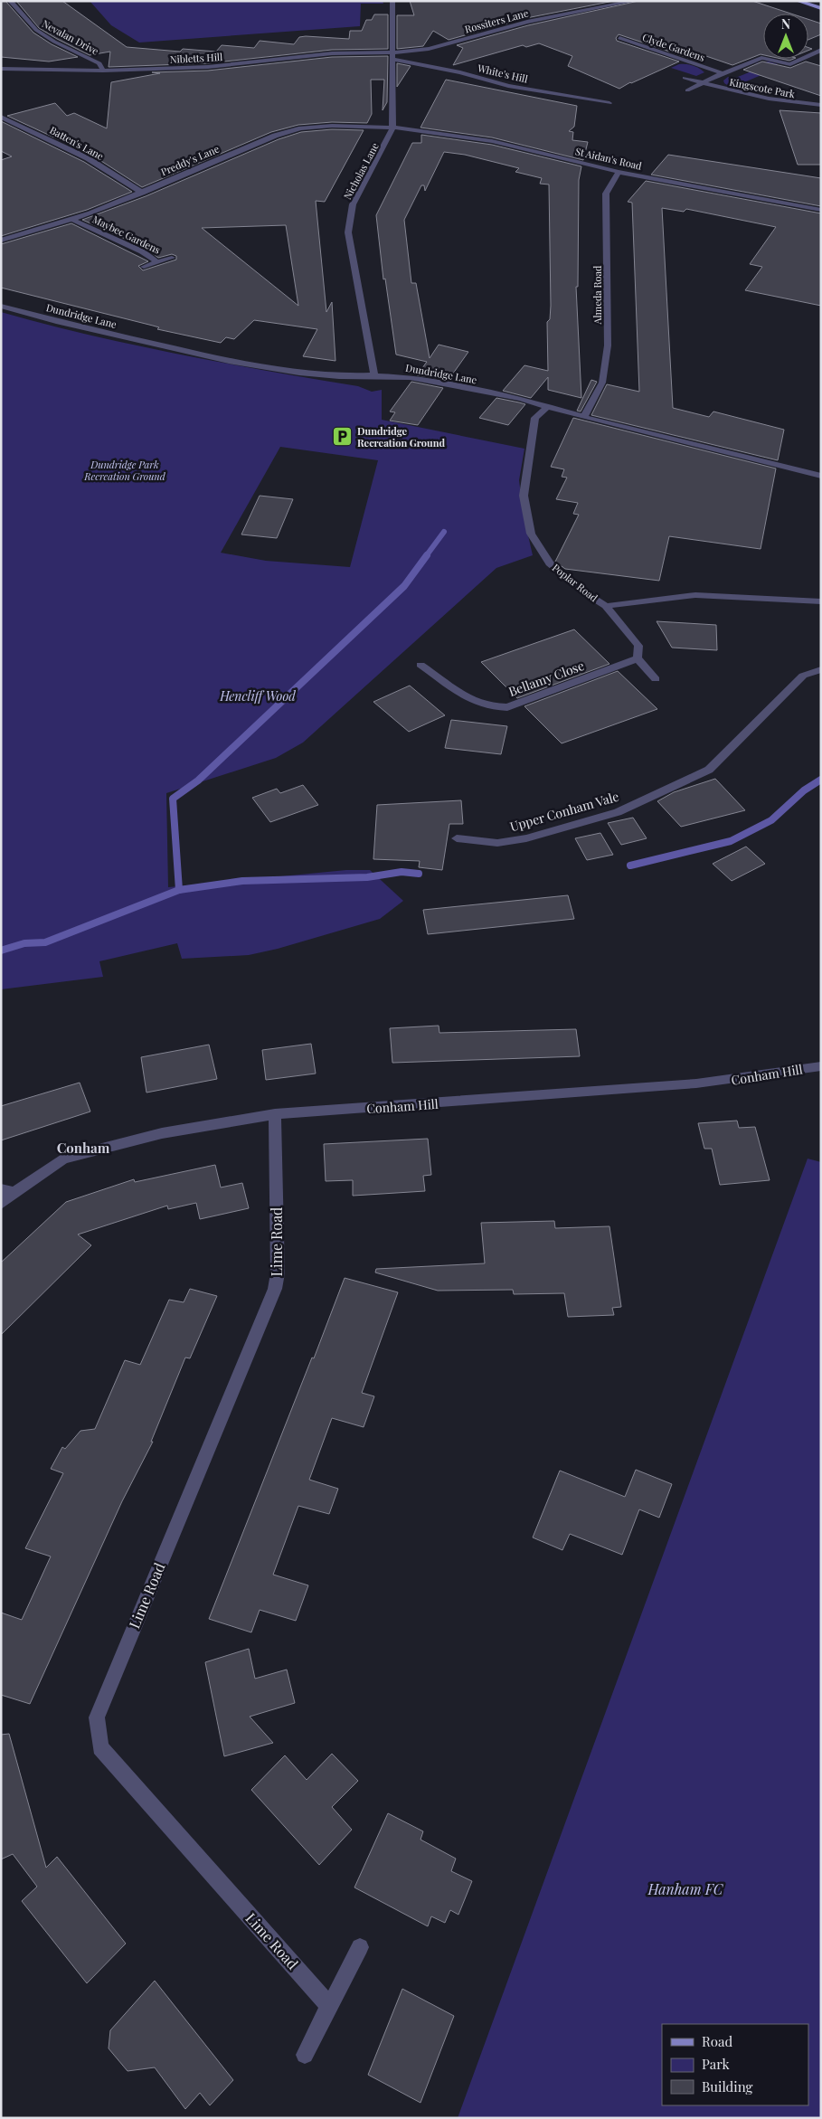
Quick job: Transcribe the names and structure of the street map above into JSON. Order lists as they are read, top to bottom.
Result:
{
  "streets": {
    "street": [
      "Rossiters Lane",
      "Nevalan Drive",
      "Clyde Gardens",
      "Nibletts Hill",
      "White's Hill",
      "Kingscote Park",
      "Batten's Lane",
      "St Aidan's Road",
      "Preddy's Lane",
      "Nicholas Lane",
      "Maybec Gardens",
      "Almeda Road",
      "Dundridge Lane",
      "Poplar Road",
      "Bellamy Close",
      "Upper Conham Vale",
      "Conham Hill",
      "Lime Road"
    ]
  },
  "crossings": [
    ["Rossiters Lane", "Nibletts Hill"],
    ["Rossiters Lane", "White's Hill"],
    ["Rossiters Lane", "Nicholas Lane"],
    ["Nevalan Drive", "Nibletts Hill"],
    ["Clyde Gardens", "Kingscote Park"],
    ["Nibletts Hill", "White's Hill"],
    ["Nibletts Hill", "Nicholas Lane"],
    ["White's Hill", "Nicholas Lane"],
    ["Batten's Lane", "Preddy's Lane"],
    ["St Aidan's Road", "Preddy's Lane"],
    ["St Aidan's Road", "Nicholas Lane"],
    ["St Aidan's Road", "Almeda Road"],
    ["Preddy's Lane", "Nicholas Lane"],
    ["Preddy's Lane", "Maybec Gardens"],
    ["Nicholas Lane", "Dundridge Lane"],
    ["Almeda Road", "Dundridge Lane"],
    ["Dundridge Lane", "Poplar Road"],
    ["Conham Hill", "Lime Road"]
  ],
  "districts": ["Conham"],
  "parks": ["Dundridge Park Recreation Ground", "Hencliff Wood", "Hanham FC"],
  "places": {
    "parking": ["Dundridge Recreation Ground"]
  },
  "legend": ["Road", "Park", "Building"],
  "north": "top"
}
